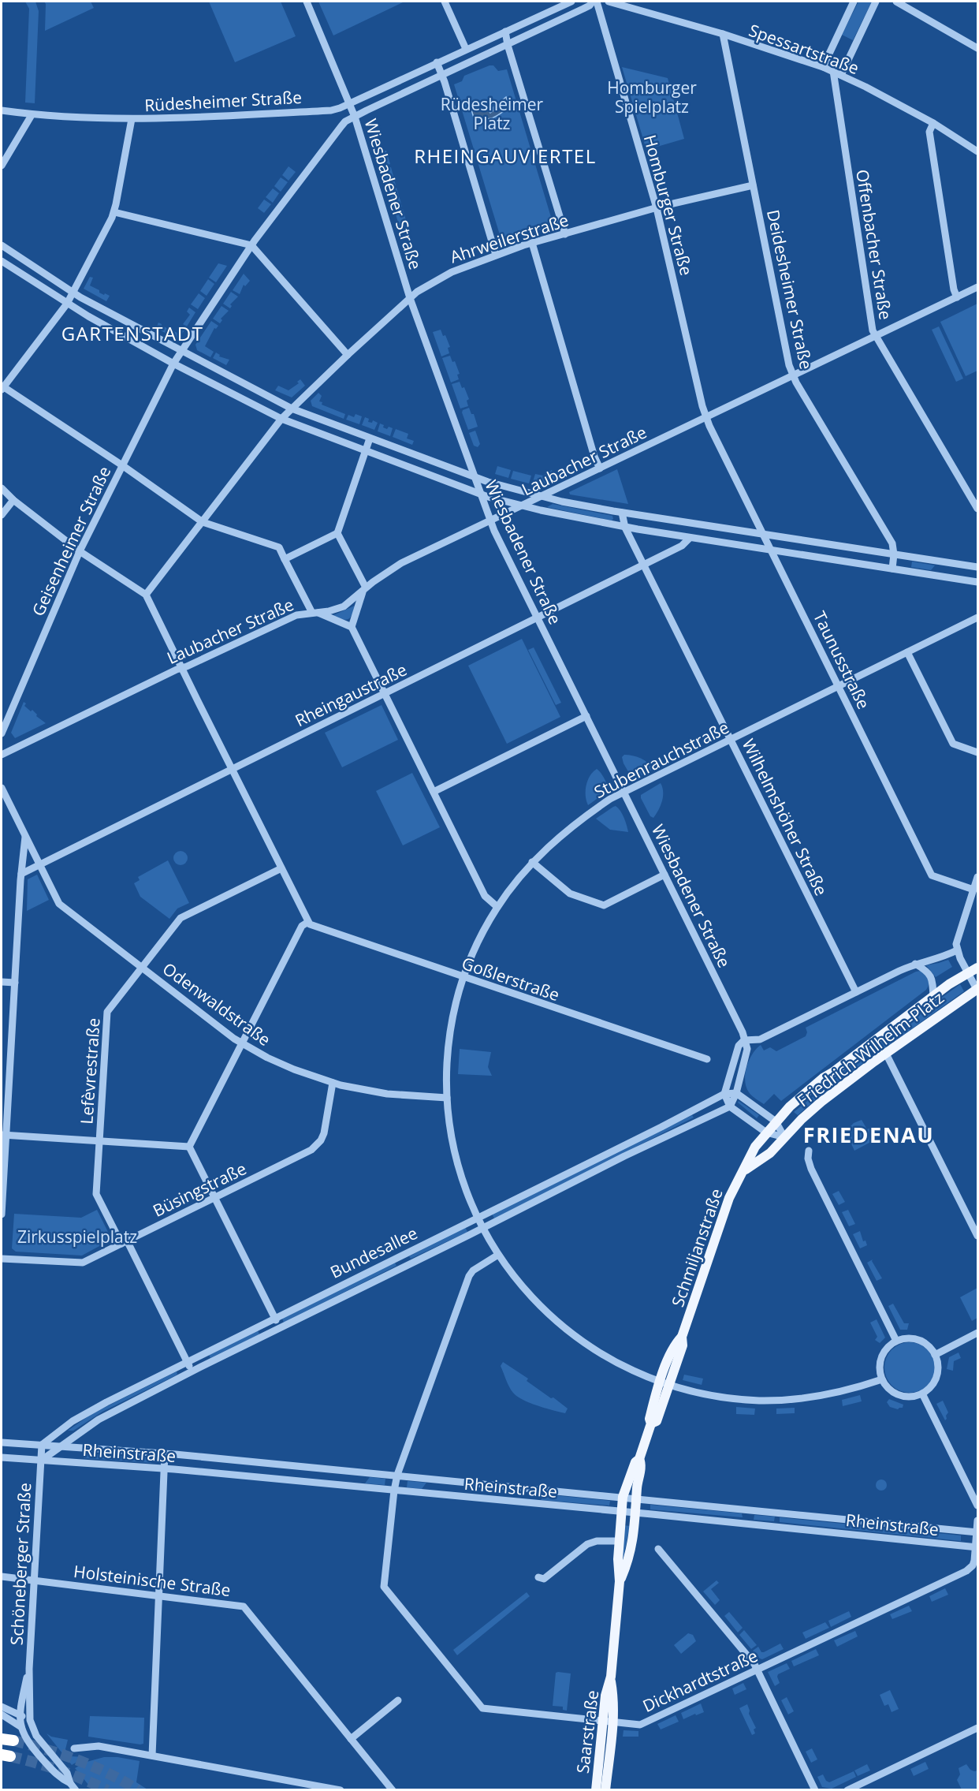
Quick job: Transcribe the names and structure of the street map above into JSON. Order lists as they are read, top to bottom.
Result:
{
  "streets": {
    "main road": ["Friedrich-Wilhelm-Platz", "Schmiljanstraße", "Saarstraße"],
    "street": [
      "Spessartstraße",
      "Rüdesheimer Straße",
      "Wiesbadener Straße",
      "Homburger Straße",
      "Ahrweilerstraße",
      "Offenbacher Straße",
      "Deidesheimer Straße",
      "Laubacher Straße",
      "Geisenheimer Straße",
      "Taunusstraße",
      "Rheingaustraße",
      "Stubenrauchstraße",
      "Wilhelmshöher Straße",
      "Goßlerstraße",
      "Odenwaldstraße",
      "Lefèvrestraße",
      "Büsingstraße",
      "Bundesallee",
      "Rheinstraße",
      "Schöneberger Straße",
      "Holsteinische Straße",
      "Dickhardtstraße"
    ]
  },
  "crossings": [
    ["Spessartstraße", "Offenbacher Straße"],
    ["Spessartstraße", "Deidesheimer Straße"],
    ["Rüdesheimer Straße", "Wiesbadener Straße"],
    ["Wiesbadener Straße", "Ahrweilerstraße"],
    ["Wiesbadener Straße", "Laubacher Straße"],
    ["Wiesbadener Straße", "Rheingaustraße"],
    ["Wiesbadener Straße", "Stubenrauchstraße"],
    ["Homburger Straße", "Ahrweilerstraße"],
    ["Homburger Straße", "Laubacher Straße"],
    ["Homburger Straße", "Taunusstraße"],
    ["Ahrweilerstraße", "Deidesheimer Straße"],
    ["Offenbacher Straße", "Laubacher Straße"],
    ["Deidesheimer Straße", "Laubacher Straße"],
    ["Laubacher Straße", "Taunusstraße"],
    ["Taunusstraße", "Stubenrauchstraße"],
    ["Rheingaustraße", "Wilhelmshöher Straße"],
    ["Rheingaustraße", "Odenwaldstraße"],
    ["Stubenrauchstraße", "Wilhelmshöher Straße"],
    ["Stubenrauchstraße", "Goßlerstraße"],
    ["Stubenrauchstraße", "Odenwaldstraße"],
    ["Stubenrauchstraße", "Schmiljanstraße"],
    ["Stubenrauchstraße", "Bundesallee"],
    ["Stubenrauchstraße", "Dickhardtstraße"],
    ["Odenwaldstraße", "Lefèvrestraße"],
    ["Odenwaldstraße", "Büsingstraße"],
    ["Friedrich-Wilhelm-Platz", "Schmiljanstraße"],
    ["Lefèvrestraße", "Büsingstraße"],
    ["Lefèvrestraße", "Bundesallee"],
    ["Schmiljanstraße", "Rheinstraße"],
    ["Schmiljanstraße", "Saarstraße"],
    ["Bundesallee", "Rheinstraße"],
    ["Bundesallee", "Schöneberger Straße"],
    ["Rheinstraße", "Schöneberger Straße"],
    ["Rheinstraße", "Dickhardtstraße"],
    ["Rheinstraße", "Saarstraße"],
    ["Schöneberger Straße", "Holsteinische Straße"],
    ["Dickhardtstraße", "Saarstraße"]
  ],
  "districts": ["RHEINGAUVIERTEL", "GARTENSTADT", "FRIEDENAU"],
  "parks": ["Homburger Spielplatz", "Rüdesheimer Platz", "Zirkusspielplatz"]
}
